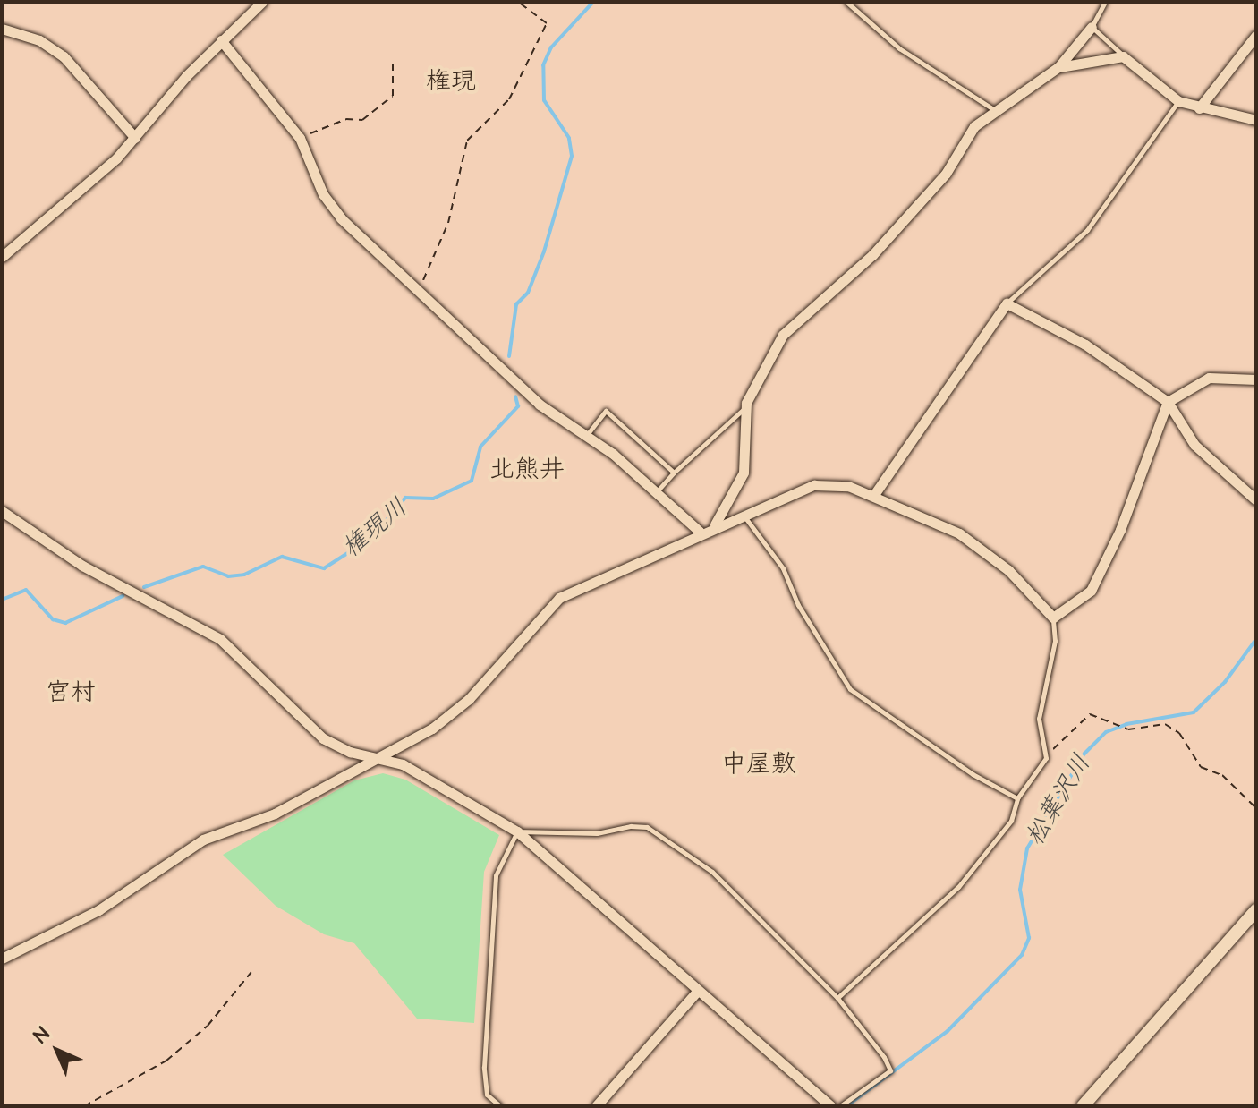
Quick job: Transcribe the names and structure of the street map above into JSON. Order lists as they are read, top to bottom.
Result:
{
  "districts": [
    "権現",
    "北熊井",
    "宮村",
    "中屋敷"
  ],
  "water": ["権現川", "松葉沢川"],
  "north": "top left"
}
